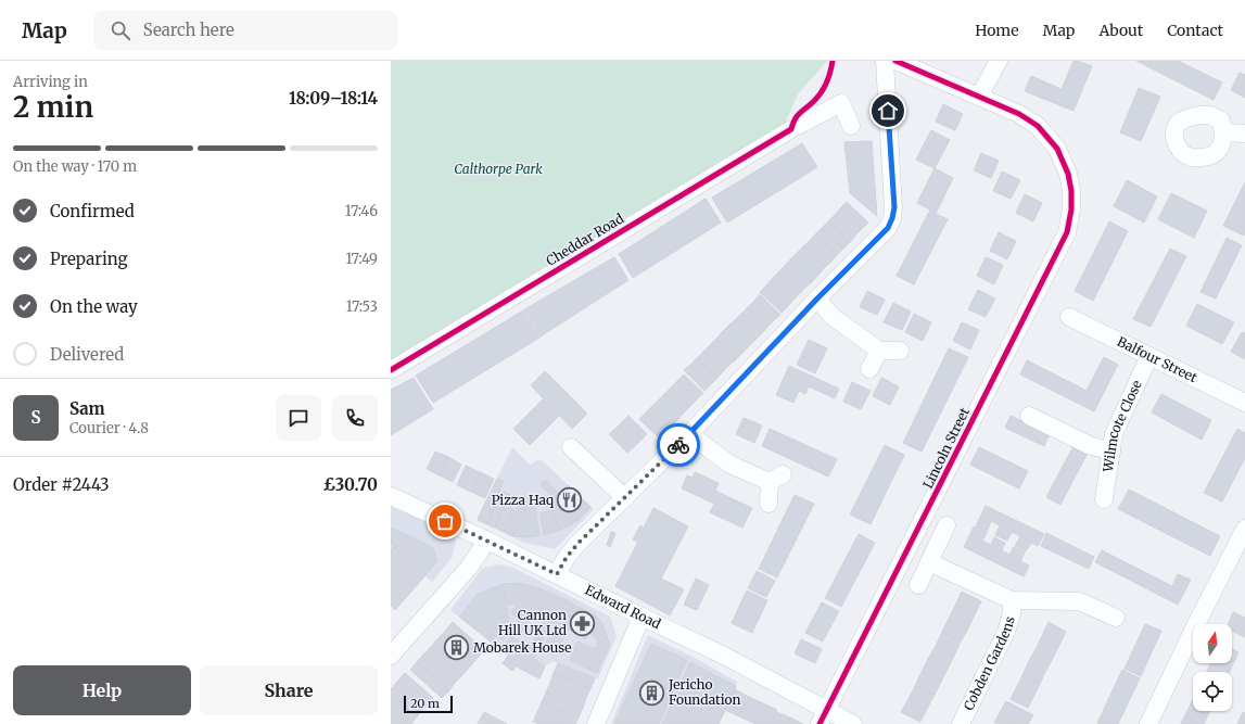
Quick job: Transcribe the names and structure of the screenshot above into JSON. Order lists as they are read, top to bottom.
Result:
{
  "streets": {
    "street": [
      "Cheddar Road",
      "Balfour Street",
      "Wilmcote Close",
      "Lincoln Street",
      "Edward Road",
      "Cobden Gardens"
    ]
  },
  "crossings": [
    ["Balfour Street", "Wilmcote Close"],
    ["Lincoln Street", "Edward Road"]
  ],
  "parks": ["Calthorpe Park"],
  "places": {
    "restaurant": ["Pizza Haq"],
    "pharmacy": ["Cannon Hill UK Ltd"],
    "building": ["Mobarek House", "Jericho Foundation"]
  },
  "scale_bar": "20 m",
  "north": "top",
  "page": {
    "header": "Map",
    "search": "Search here",
    "nav": [
      "Home",
      "Map",
      "About",
      "Contact"
    ],
    "heading": ["2 min", "Arriving in", "18:09–18:14"],
    "panel": [
      "Sam",
      "Courier · 4.8",
      "Order #2443",
      "£30.70"
    ],
    "bar": "On the way · 170 m",
    "list": [
      ["Confirmed", "17:46"],
      ["Preparing", "17:49"],
      ["On the way", "17:53"],
      "Delivered"
    ],
    "round": "S",
    "buttons": ["Help", "Share"],
    "scale": "20 m"
  }
}
